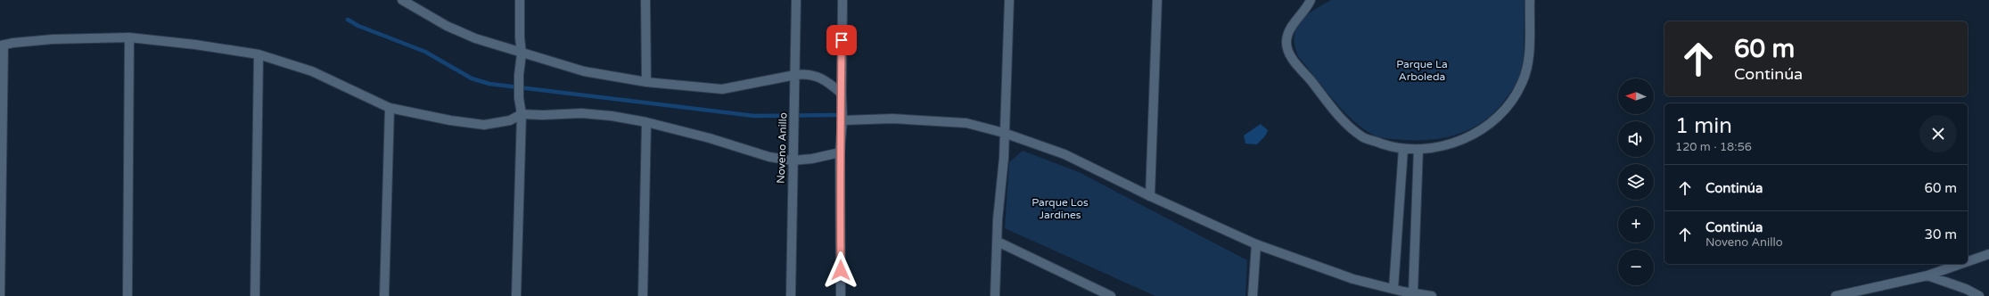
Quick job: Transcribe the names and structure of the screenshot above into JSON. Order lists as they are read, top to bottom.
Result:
{
  "streets": {
    "street": ["Noveno Anillo"]
  },
  "parks": ["Parque La Arboleda", "Parque Los Jardines"],
  "north": "left",
  "page": {
    "turn": ["60 m", "Continúa"],
    "map_buttons": ["+", "−"],
    "heading": ["1 min", "120 m · 18:56"],
    "list": [
      {
        "name": "Continúa",
        "value": "60 m"
      },
      {
        "name": "Continúa",
        "note": "Noveno Anillo",
        "value": "30 m"
      }
    ]
  }
}
